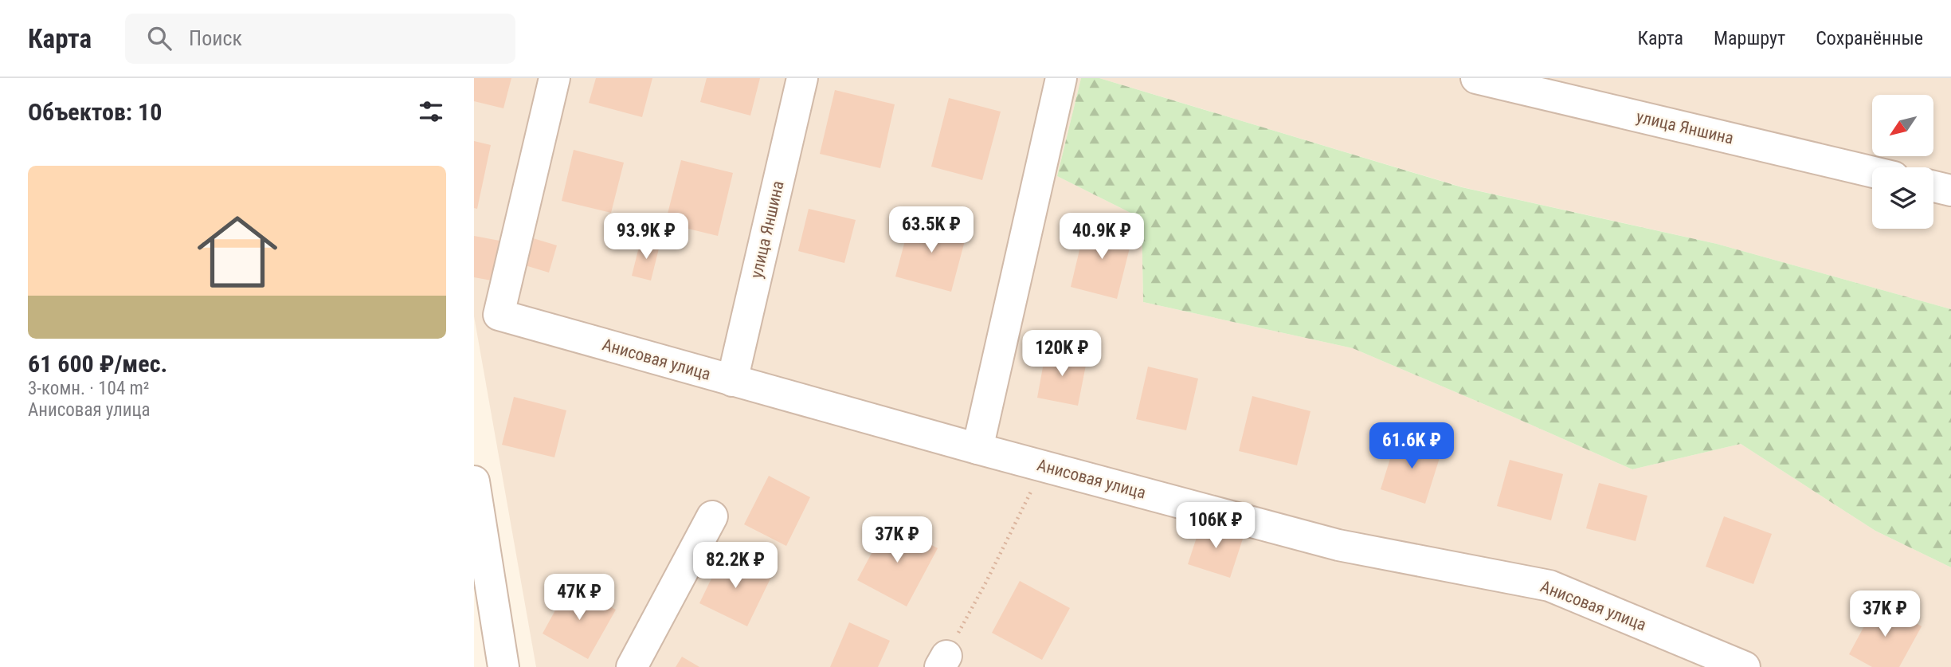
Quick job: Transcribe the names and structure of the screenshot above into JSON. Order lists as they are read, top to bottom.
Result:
{
  "streets": {
    "street": ["улица Яншина", "Анисовая улица"]
  },
  "crossings": [
    ["улица Яншина", "Анисовая улица"]
  ],
  "north": "bottom left",
  "page": {
    "header": "Карта",
    "search": "Поиск",
    "nav": ["Карта", "Маршрут", "Сохранённые"],
    "heading": "Объектов: 10",
    "list": [
      {
        "name": "61 600 ₽/мес.",
        "note": "3-комн. · 104 m² · Анисовая улица"
      }
    ],
    "price": [
      "63.5K ₽",
      "93.9K ₽",
      "40.9K ₽",
      "120K ₽",
      "61.6K ₽",
      "106K ₽",
      "37K ₽",
      "82.2K ₽",
      "47K ₽",
      "37K ₽"
    ]
  }
}
